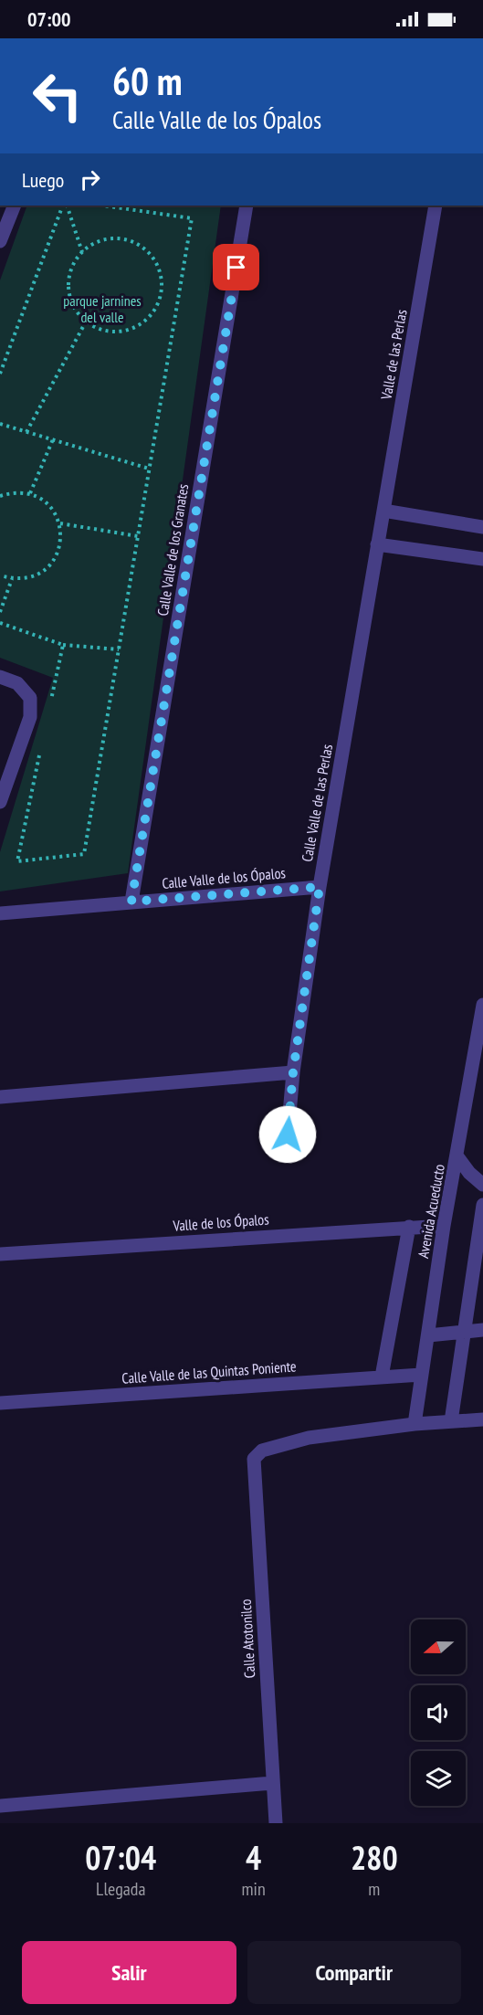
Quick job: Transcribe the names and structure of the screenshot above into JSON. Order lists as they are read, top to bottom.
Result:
{
  "streets": {
    "street": [
      "Valle de las Perlas",
      "Calle Valle de los Granates",
      "Calle Valle de las Perlas",
      "Calle Valle de los Ópalos",
      "Avenida Acueducto",
      "Valle de los Ópalos",
      "Calle Valle de las Quintas Poniente",
      "Calle Atotonilco"
    ]
  },
  "crossings": [
    ["Valle de las Perlas", "Calle Valle de las Perlas"],
    ["Calle Valle de los Granates", "Calle Valle de los Ópalos"],
    ["Calle Valle de las Perlas", "Calle Valle de los Ópalos"],
    ["Avenida Acueducto", "Valle de los Ópalos"],
    ["Avenida Acueducto", "Calle Valle de las Quintas Poniente"],
    ["Avenida Acueducto", "Calle Atotonilco"]
  ],
  "parks": ["parque jarnines del valle"],
  "north": "left",
  "page": {
    "status": "07:00",
    "turn": ["60 m", "Calle Valle de los Ópalos"],
    "then": "Luego",
    "eta": [
      "07:04",
      "Llegada",
      "4",
      "min",
      "280",
      "m"
    ],
    "buttons": ["Salir", "Compartir"]
  }
}
